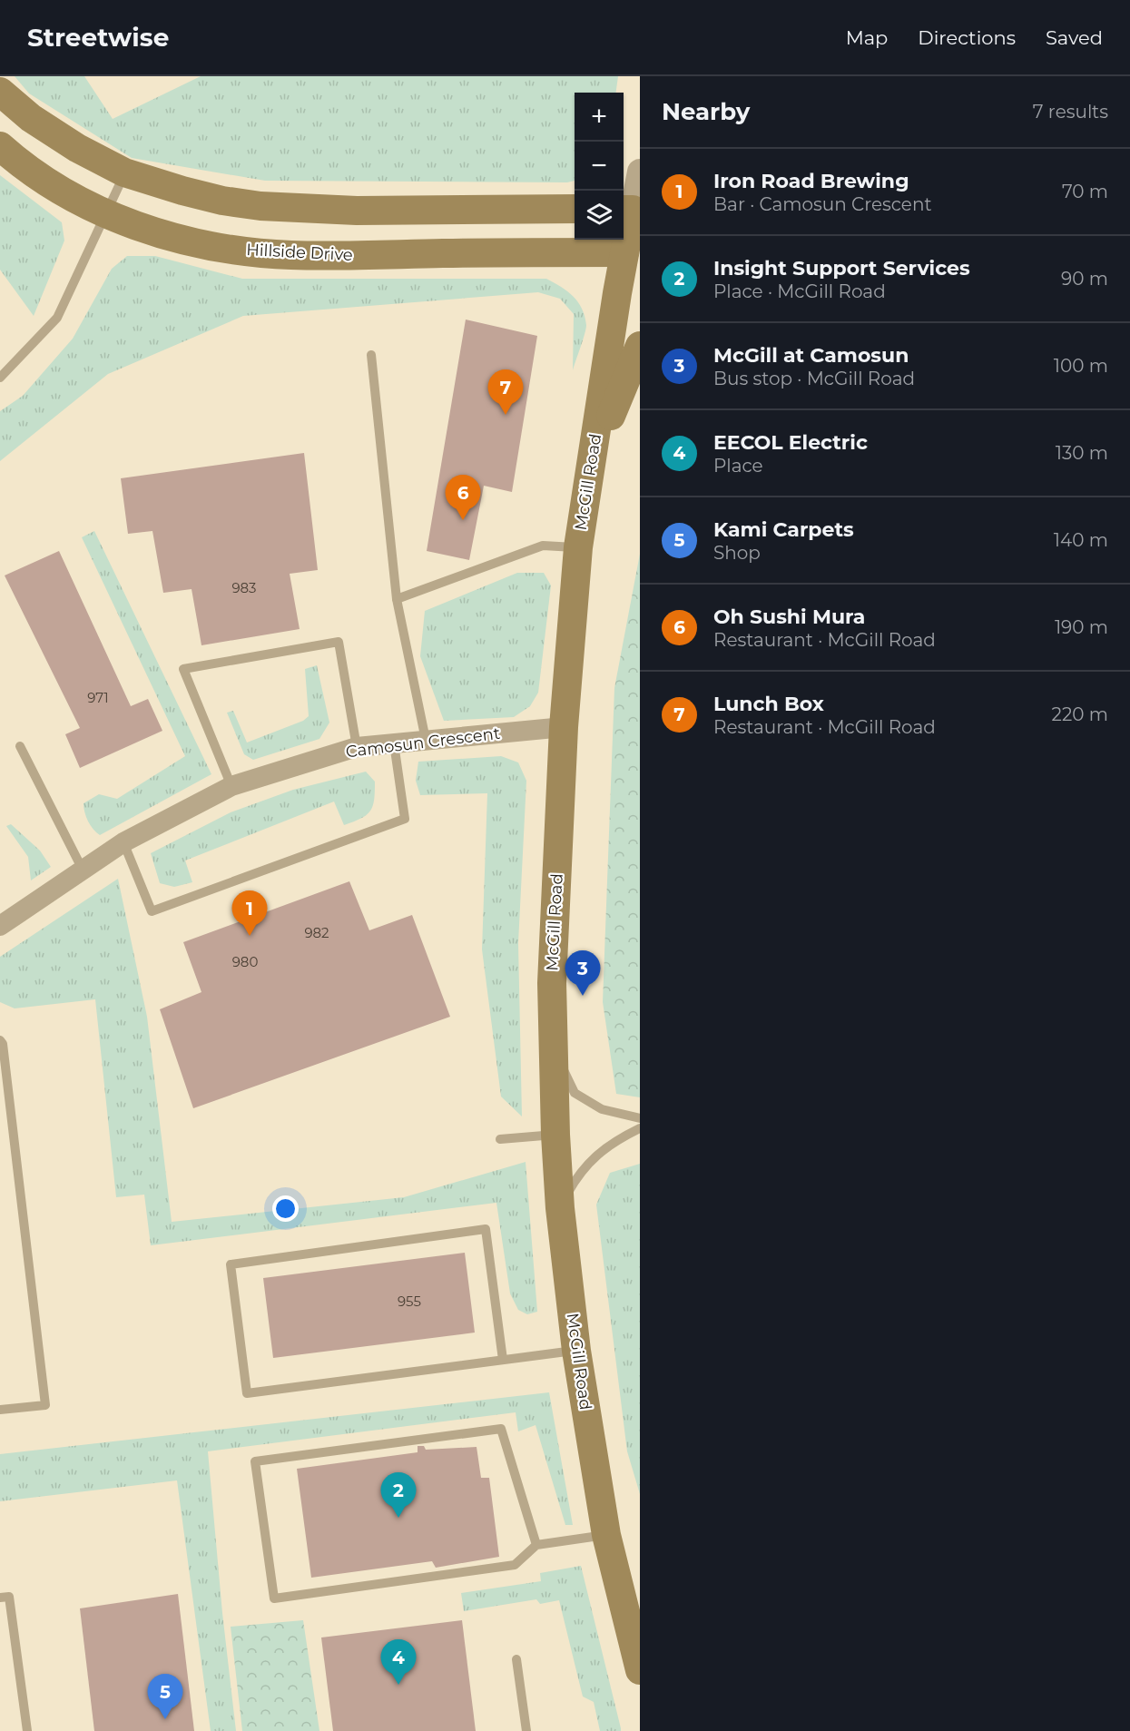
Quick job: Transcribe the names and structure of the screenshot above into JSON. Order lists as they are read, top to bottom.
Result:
{
  "streets": {
    "main road": ["Hillside Drive", "McGill Road"],
    "street": ["Camosun Crescent"]
  },
  "crossings": [
    ["Hillside Drive", "McGill Road"],
    ["McGill Road", "Camosun Crescent"]
  ],
  "house_numbers": [
    "983",
    "971",
    "982",
    "980",
    "955"
  ],
  "page": {
    "header": "Streetwise",
    "nav": ["Map", "Directions", "Saved"],
    "heading": ["Nearby", "7 results"],
    "map_buttons": ["+", "−"],
    "list": [
      {
        "mark": "1",
        "name": "Iron Road Brewing",
        "note": "Bar · Camosun Crescent",
        "value": "70 m"
      },
      {
        "mark": "2",
        "name": "Insight Support Services",
        "note": "Place · McGill Road",
        "value": "90 m"
      },
      {
        "mark": "3",
        "name": "McGill at Camosun",
        "note": "Bus stop · McGill Road",
        "value": "100 m"
      },
      {
        "mark": "4",
        "name": "EECOL Electric",
        "note": "Place",
        "value": "130 m"
      },
      {
        "mark": "5",
        "name": "Kami Carpets",
        "note": "Shop",
        "value": "140 m"
      },
      {
        "mark": "6",
        "name": "Oh Sushi Mura",
        "note": "Restaurant · McGill Road",
        "value": "190 m"
      },
      {
        "mark": "7",
        "name": "Lunch Box",
        "note": "Restaurant · McGill Road",
        "value": "220 m"
      }
    ],
    "pins": [
      "7",
      "6",
      "1",
      "3",
      "2",
      "4",
      "5"
    ]
  }
}
